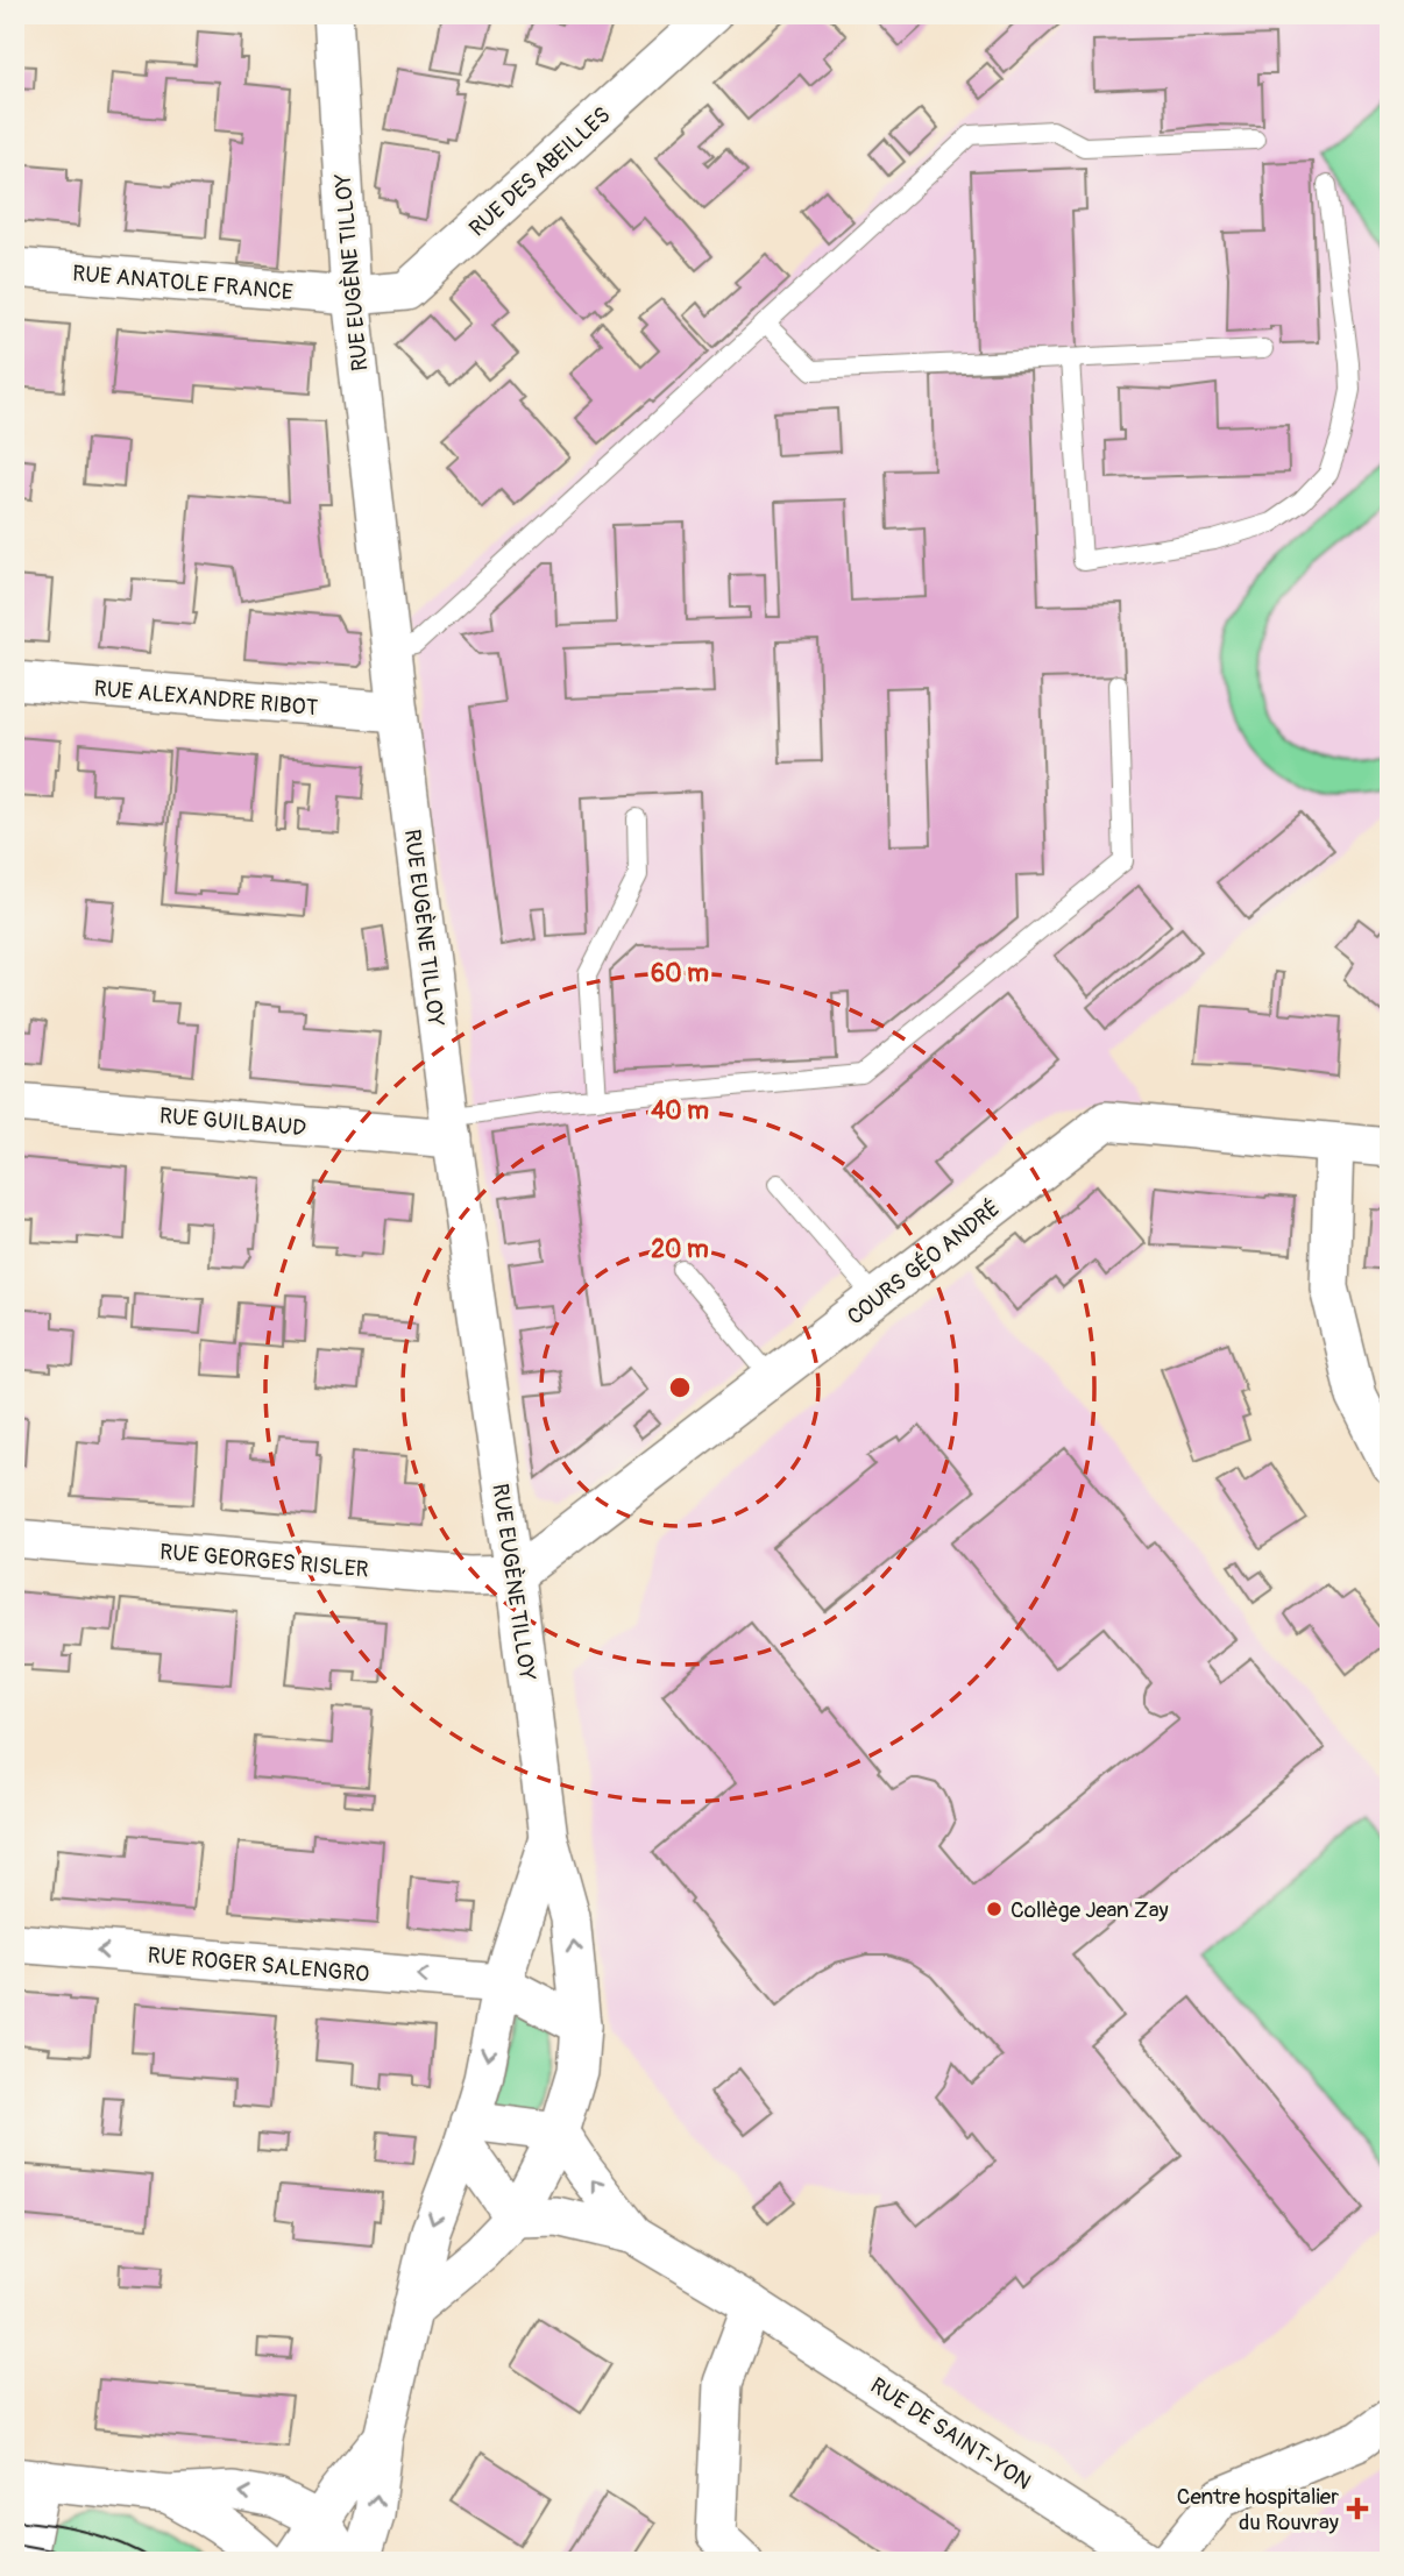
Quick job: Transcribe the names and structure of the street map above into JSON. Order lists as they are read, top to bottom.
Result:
{
  "streets": {
    "street": [
      "RUE DES ABEILLES",
      "RUE EUGÈNE TILLOY",
      "RUE ANATOLE FRANCE",
      "RUE ALEXANDRE RIBOT",
      "RUE GUILBAUD",
      "COURS GÉO ANDRÉ",
      "RUE GEORGES RISLER",
      "RUE ROGER SALENGRO",
      "RUE DE SAINT-YON"
    ]
  },
  "crossings": [
    ["RUE DES ABEILLES", "RUE EUGÈNE TILLOY"],
    ["RUE DES ABEILLES", "RUE ANATOLE FRANCE"],
    ["RUE EUGÈNE TILLOY", "RUE ANATOLE FRANCE"],
    ["RUE EUGÈNE TILLOY", "RUE ALEXANDRE RIBOT"],
    ["RUE EUGÈNE TILLOY", "RUE GUILBAUD"],
    ["RUE EUGÈNE TILLOY", "COURS GÉO ANDRÉ"],
    ["RUE EUGÈNE TILLOY", "RUE GEORGES RISLER"],
    ["RUE EUGÈNE TILLOY", "RUE ROGER SALENGRO"],
    ["RUE EUGÈNE TILLOY", "RUE DE SAINT-YON"],
    ["COURS GÉO ANDRÉ", "RUE GEORGES RISLER"]
  ],
  "one_way": ["RUE ROGER SALENGRO"],
  "places": {
    "other": ["Collège Jean Zay"],
    "health": ["Centre hospitalier du Rouvray"]
  },
  "rings": ["60 m", "40 m", "20 m"]
}
